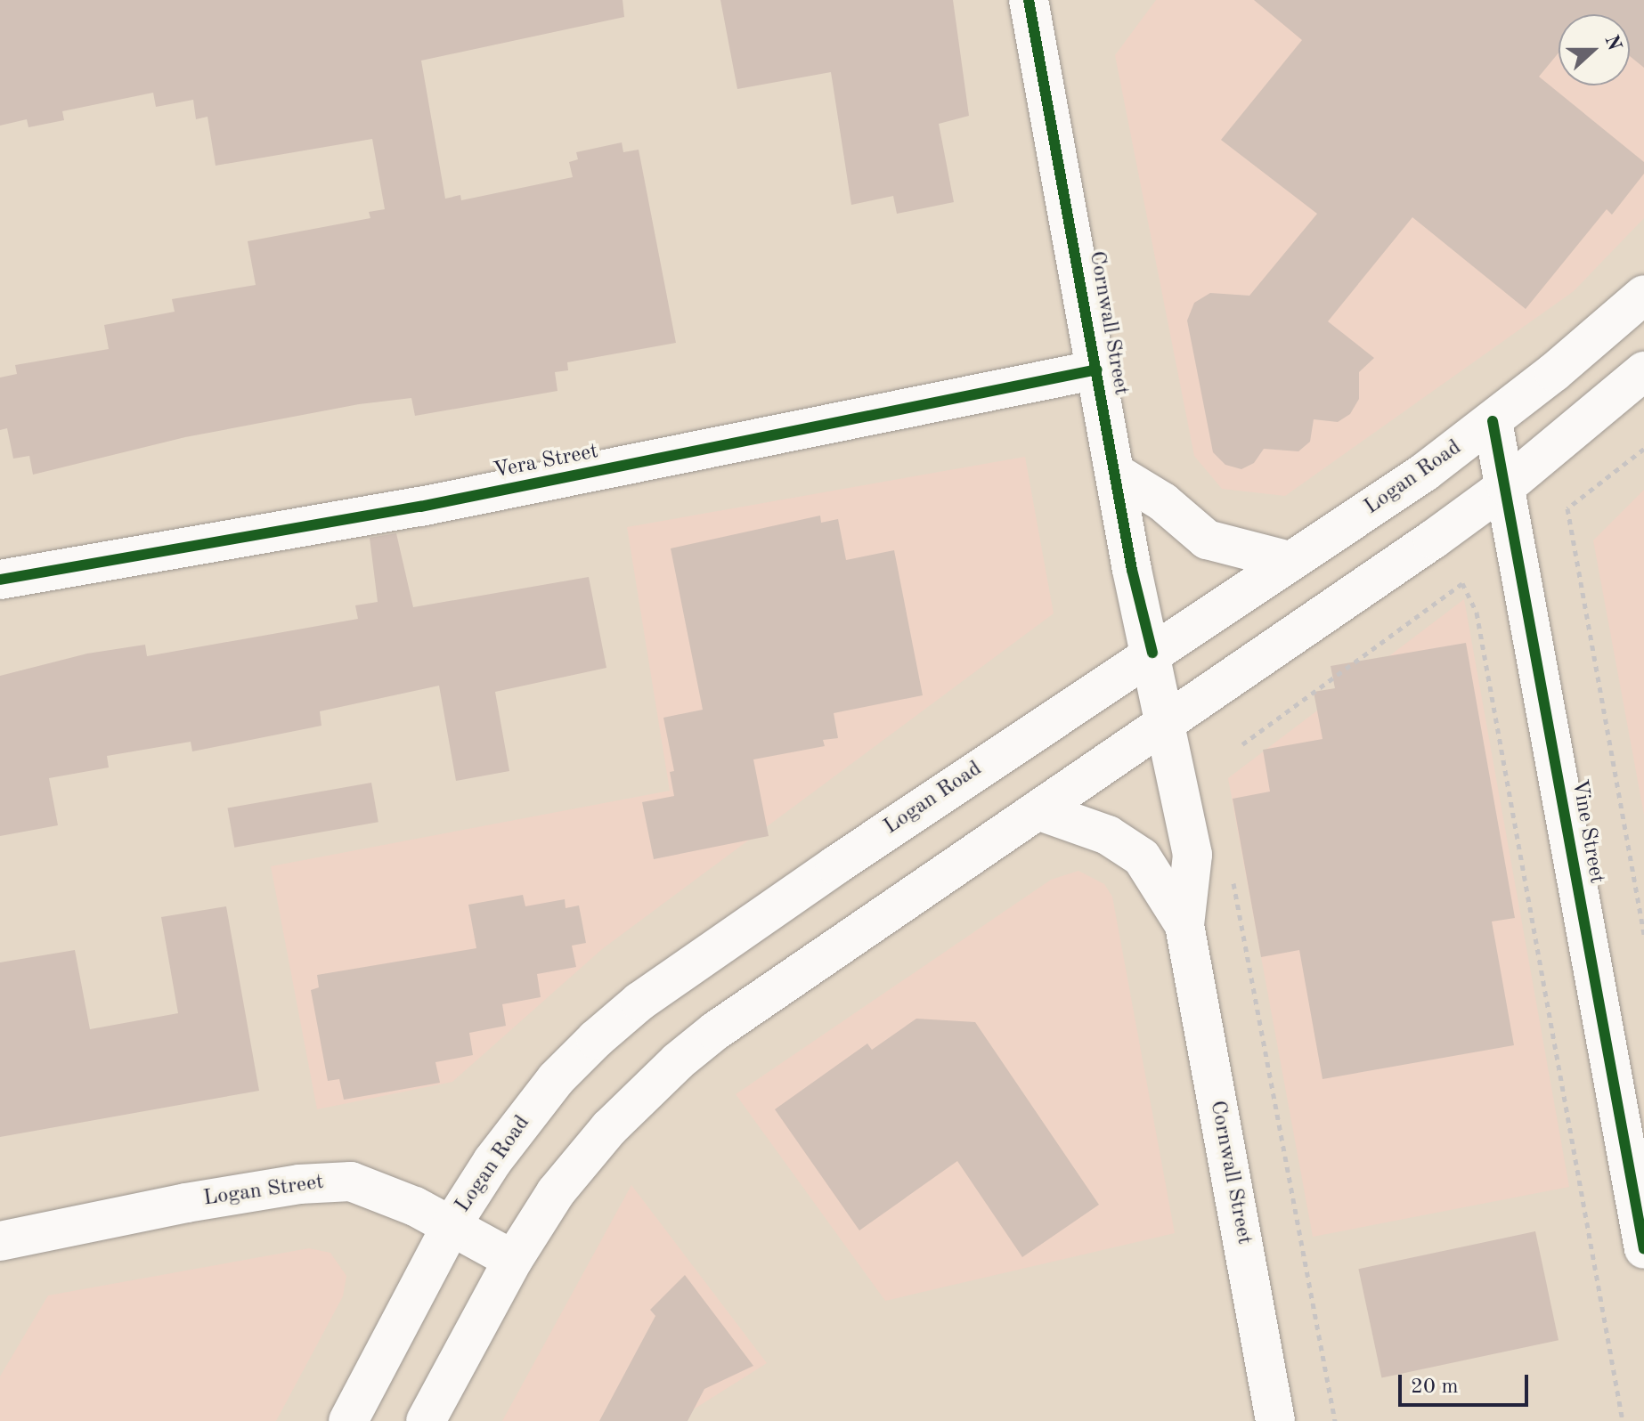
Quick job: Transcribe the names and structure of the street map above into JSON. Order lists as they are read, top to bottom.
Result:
{
  "streets": {
    "main road": [
      "Cornwall Street",
      "Vera Street",
      "Logan Road",
      "Vine Street",
      "Logan Street"
    ]
  },
  "crossings": [
    ["Cornwall Street", "Vera Street"],
    ["Cornwall Street", "Logan Road"],
    ["Logan Road", "Vine Street"],
    ["Logan Road", "Logan Street"]
  ],
  "scale_bar": "20 m",
  "north": "right"
}
